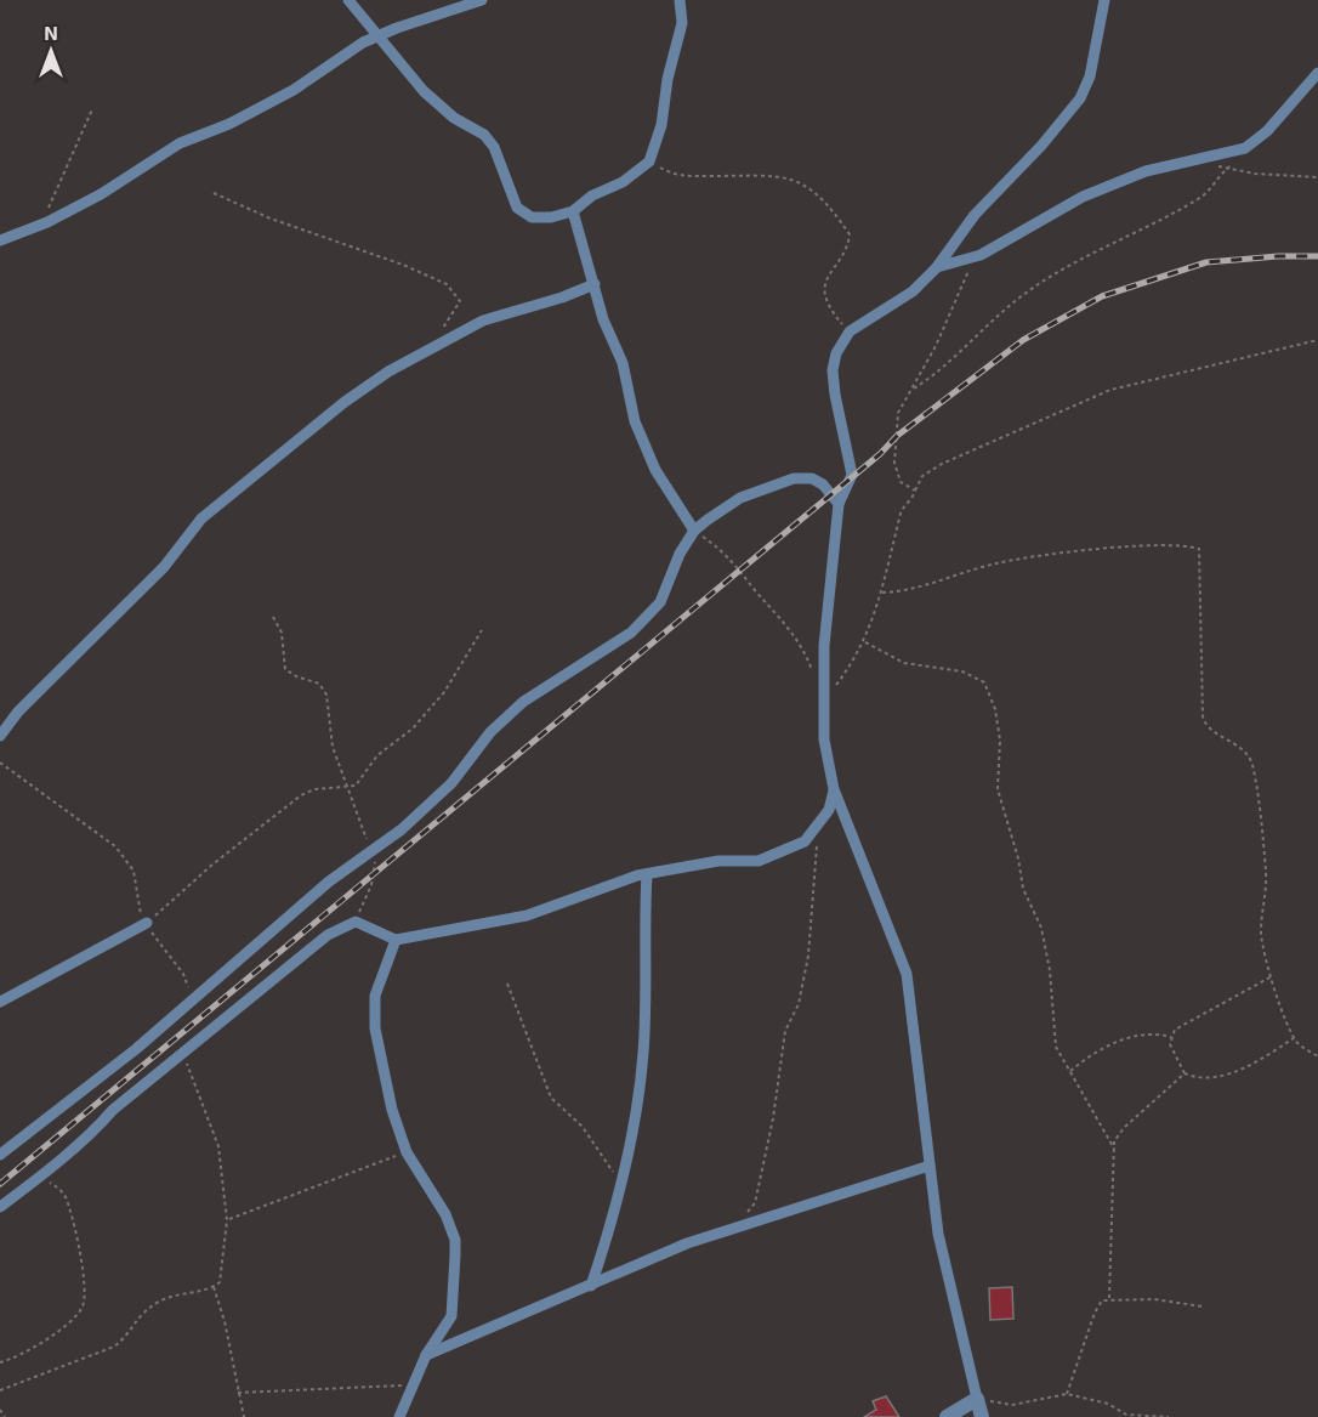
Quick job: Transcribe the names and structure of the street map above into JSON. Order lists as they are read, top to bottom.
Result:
{
  "north": "top"
}
